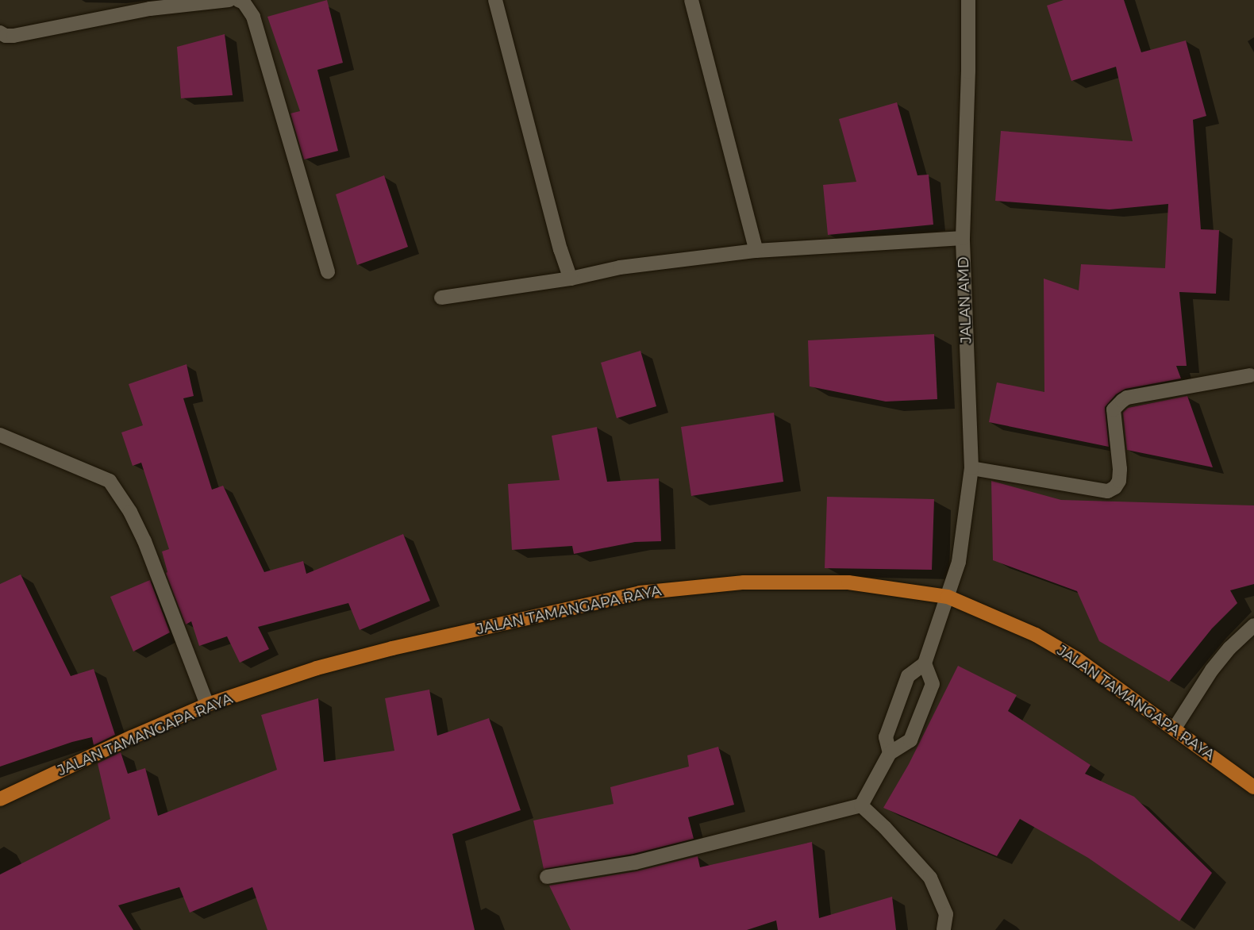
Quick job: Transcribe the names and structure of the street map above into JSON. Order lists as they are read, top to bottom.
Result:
{
  "streets": {
    "main road": ["JALAN TAMANGAPA RAYA"],
    "street": ["JALAN AMD"]
  },
  "crossings": [
    ["JALAN AMD", "JALAN TAMANGAPA RAYA"]
  ]
}
